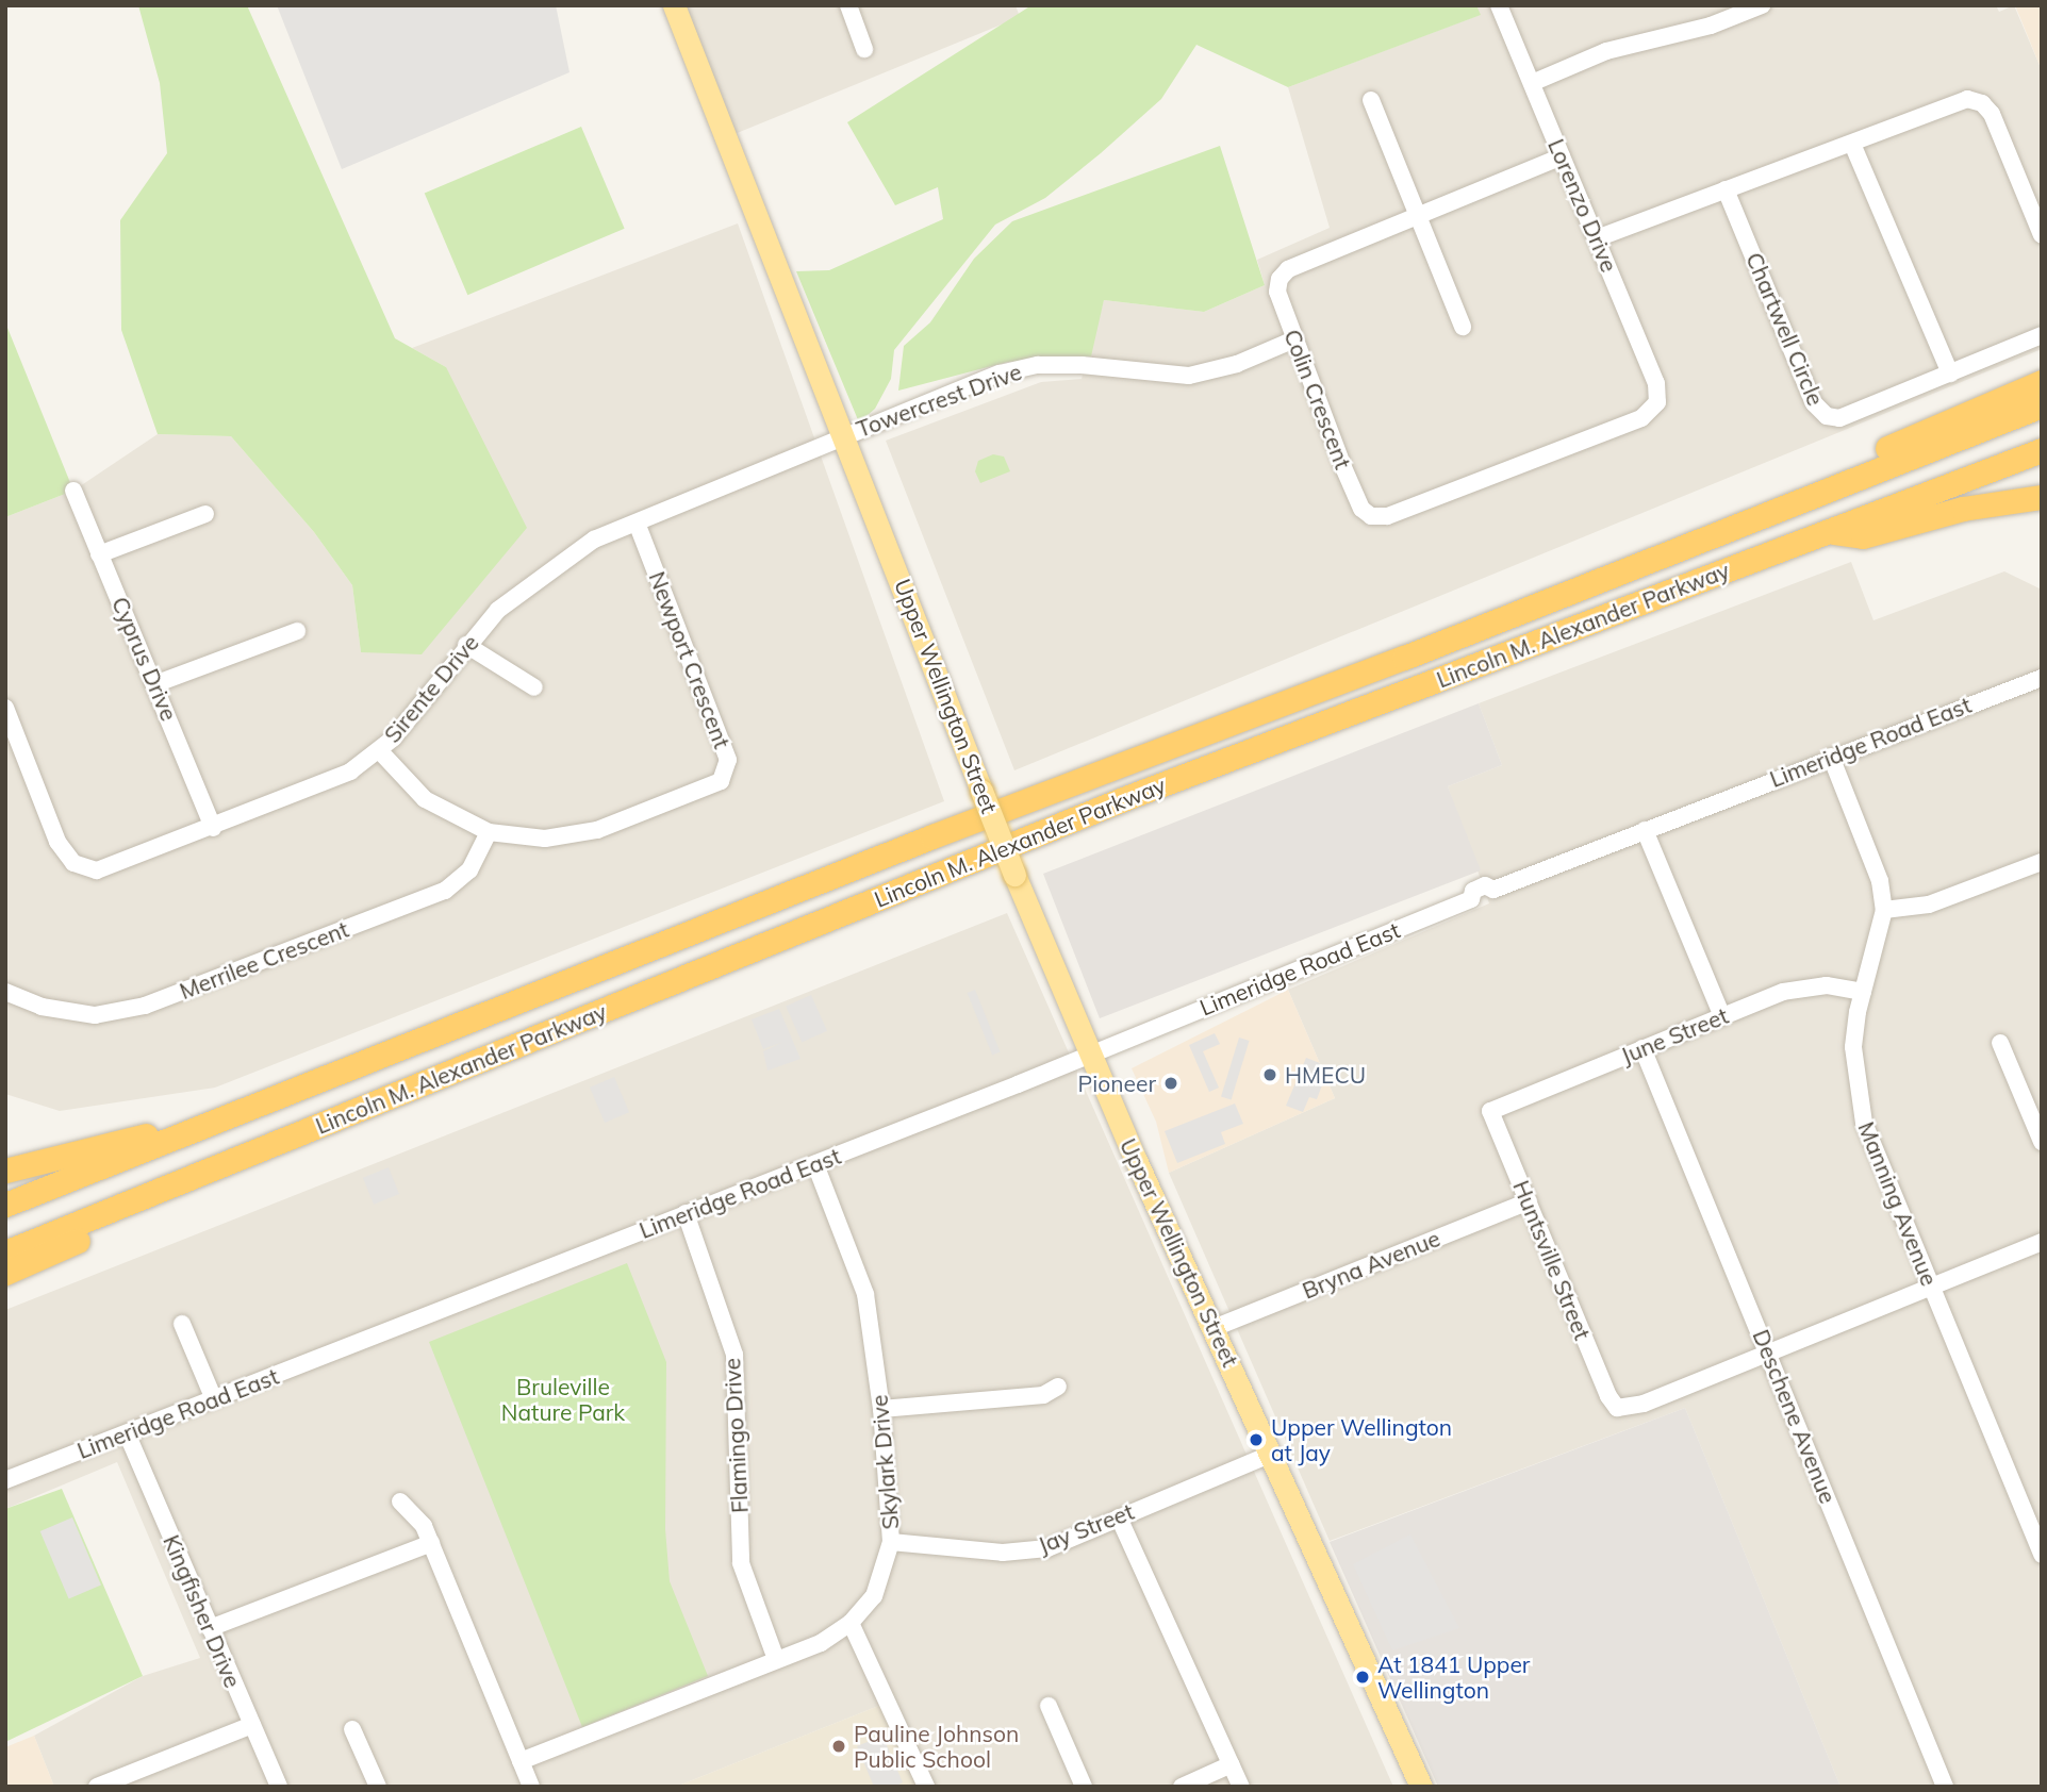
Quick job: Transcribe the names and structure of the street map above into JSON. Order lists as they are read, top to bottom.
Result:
{
  "streets": {
    "highway": ["Lincoln M. Alexander Parkway"],
    "main road": ["Upper Wellington Street"],
    "street": [
      "Lorenzo Drive",
      "Chartwell Circle",
      "Colin Crescent",
      "Towercrest Drive",
      "Cyprus Drive",
      "Newport Crescent",
      "Sirente Drive",
      "Limeridge Road East",
      "Merrilee Crescent",
      "June Street",
      "Manning Avenue",
      "Huntsville Street",
      "Bryna Avenue",
      "Deschene Avenue",
      "Flamingo Drive",
      "Skylark Drive",
      "Jay Street",
      "Kingfisher Drive"
    ]
  },
  "crossings": [
    ["Lorenzo Drive", "Colin Crescent"],
    ["Colin Crescent", "Towercrest Drive"],
    ["Towercrest Drive", "Sirente Drive"],
    ["Towercrest Drive", "Upper Wellington Street"],
    ["Cyprus Drive", "Sirente Drive"],
    ["Newport Crescent", "Sirente Drive"],
    ["Newport Crescent", "Merrilee Crescent"],
    ["Sirente Drive", "Upper Wellington Street"],
    ["Upper Wellington Street", "Limeridge Road East"],
    ["Upper Wellington Street", "Bryna Avenue"],
    ["Upper Wellington Street", "Jay Street"],
    ["Limeridge Road East", "Manning Avenue"],
    ["Limeridge Road East", "Flamingo Drive"],
    ["Limeridge Road East", "Skylark Drive"],
    ["Limeridge Road East", "Kingfisher Drive"],
    ["June Street", "Manning Avenue"],
    ["June Street", "Huntsville Street"],
    ["June Street", "Deschene Avenue"],
    ["Huntsville Street", "Bryna Avenue"],
    ["Huntsville Street", "Deschene Avenue"],
    ["Flamingo Drive", "Skylark Drive"],
    ["Skylark Drive", "Jay Street"]
  ],
  "parks": ["Bruleville Nature Park"],
  "places": [
    "HMECU",
    "Pioneer",
    "Upper Wellington at Jay",
    "At 1841 Upper Wellington",
    "Pauline Johnson Public School"
  ]
}
